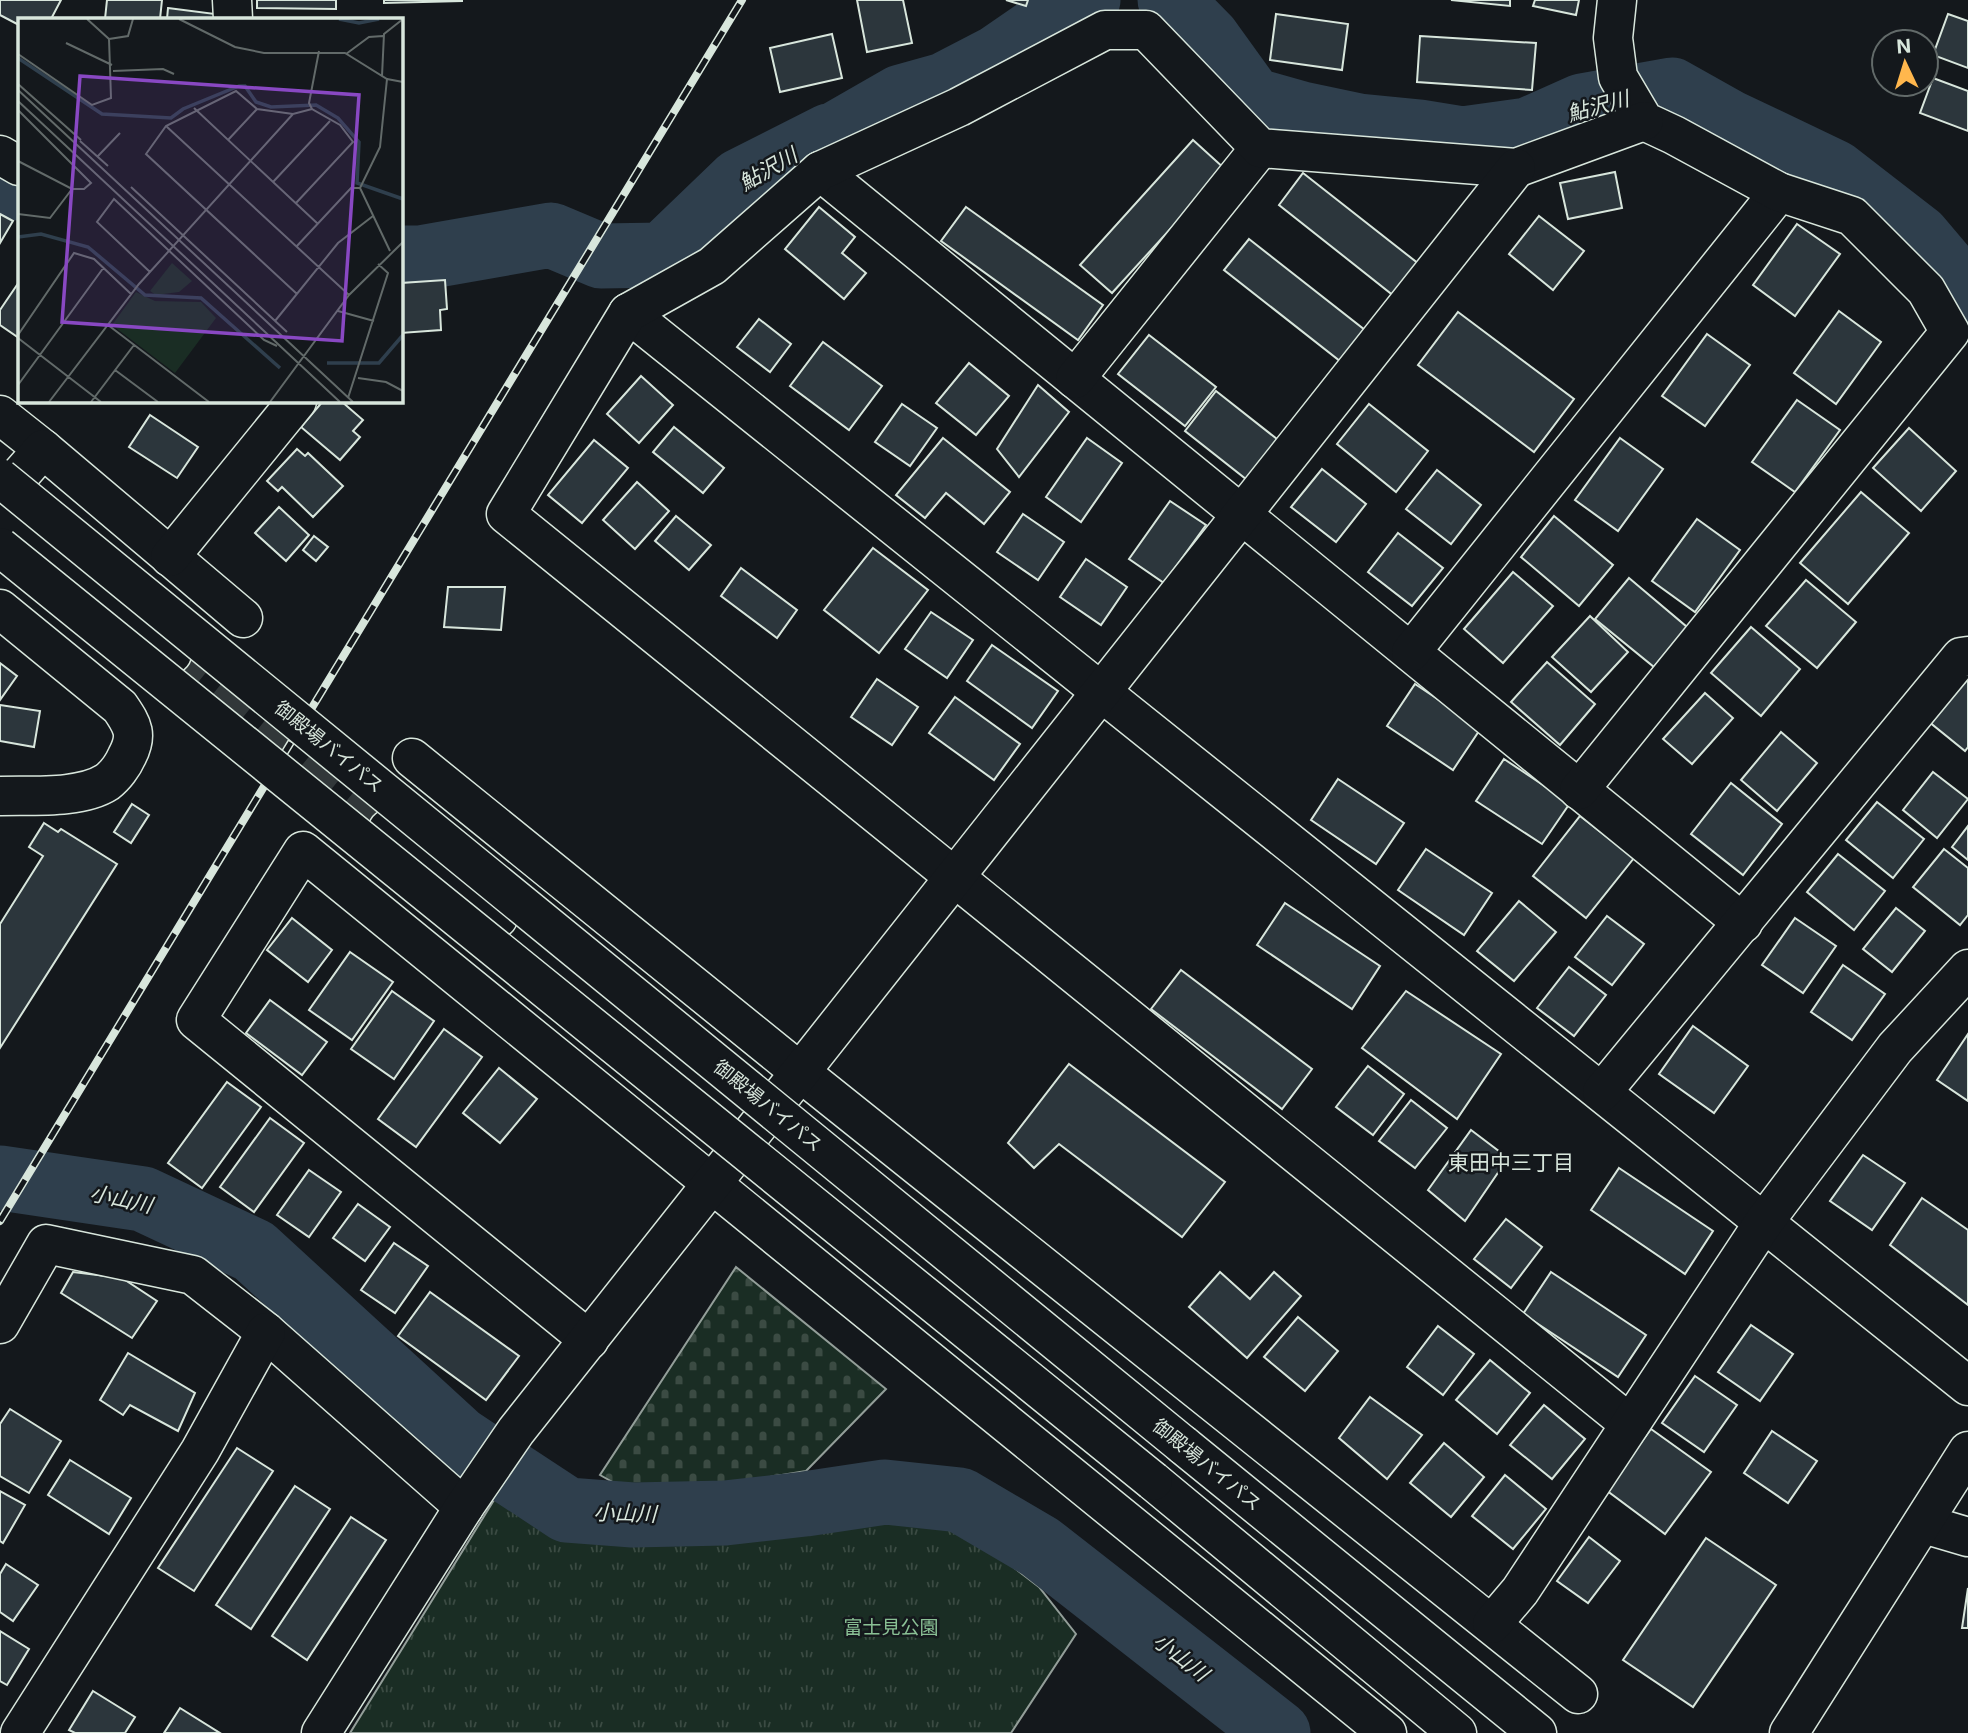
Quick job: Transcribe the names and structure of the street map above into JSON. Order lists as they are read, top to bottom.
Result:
{
  "streets": {
    "main road": ["御殿場バイパス"]
  },
  "districts": ["東田中三丁目"],
  "water": ["鮎沢川", "小山川"],
  "parks": ["富士見公園"],
  "north": "top"
}
